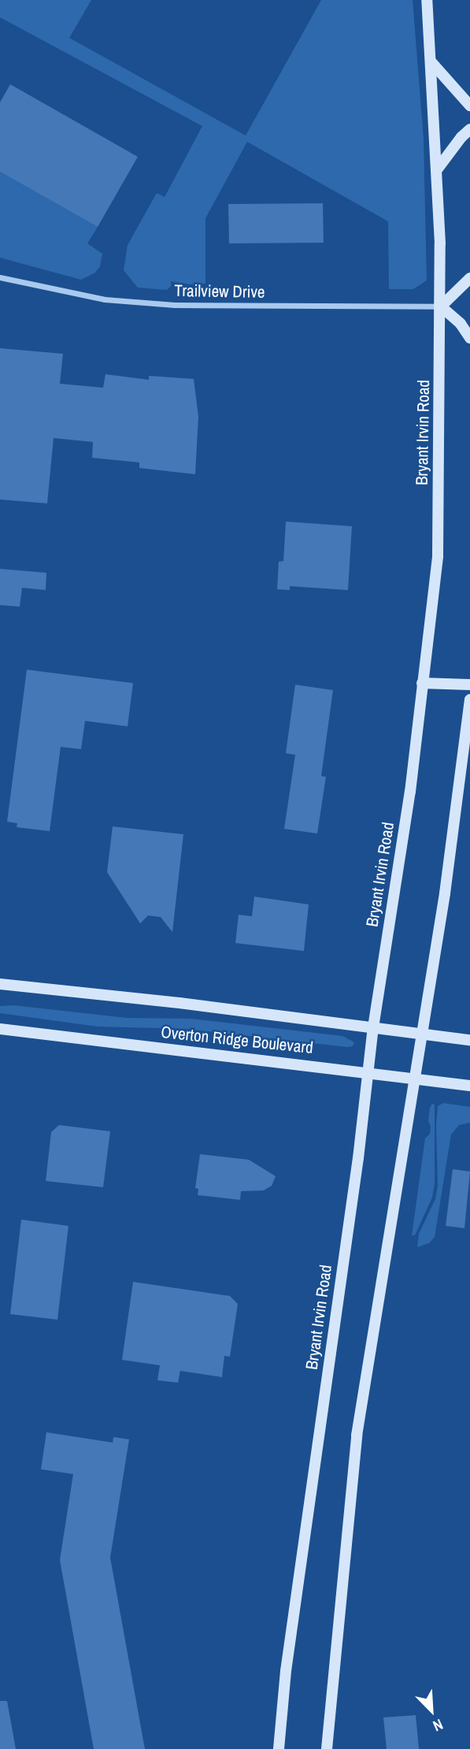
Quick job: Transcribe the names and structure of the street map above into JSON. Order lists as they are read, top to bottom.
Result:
{
  "streets": {
    "main road": ["Bryant Irvin Road", "Overton Ridge Boulevard"],
    "street": ["Trailview Drive"]
  },
  "crossings": [
    ["Trailview Drive", "Bryant Irvin Road"],
    ["Bryant Irvin Road", "Overton Ridge Boulevard"]
  ],
  "north": "bottom right"
}
